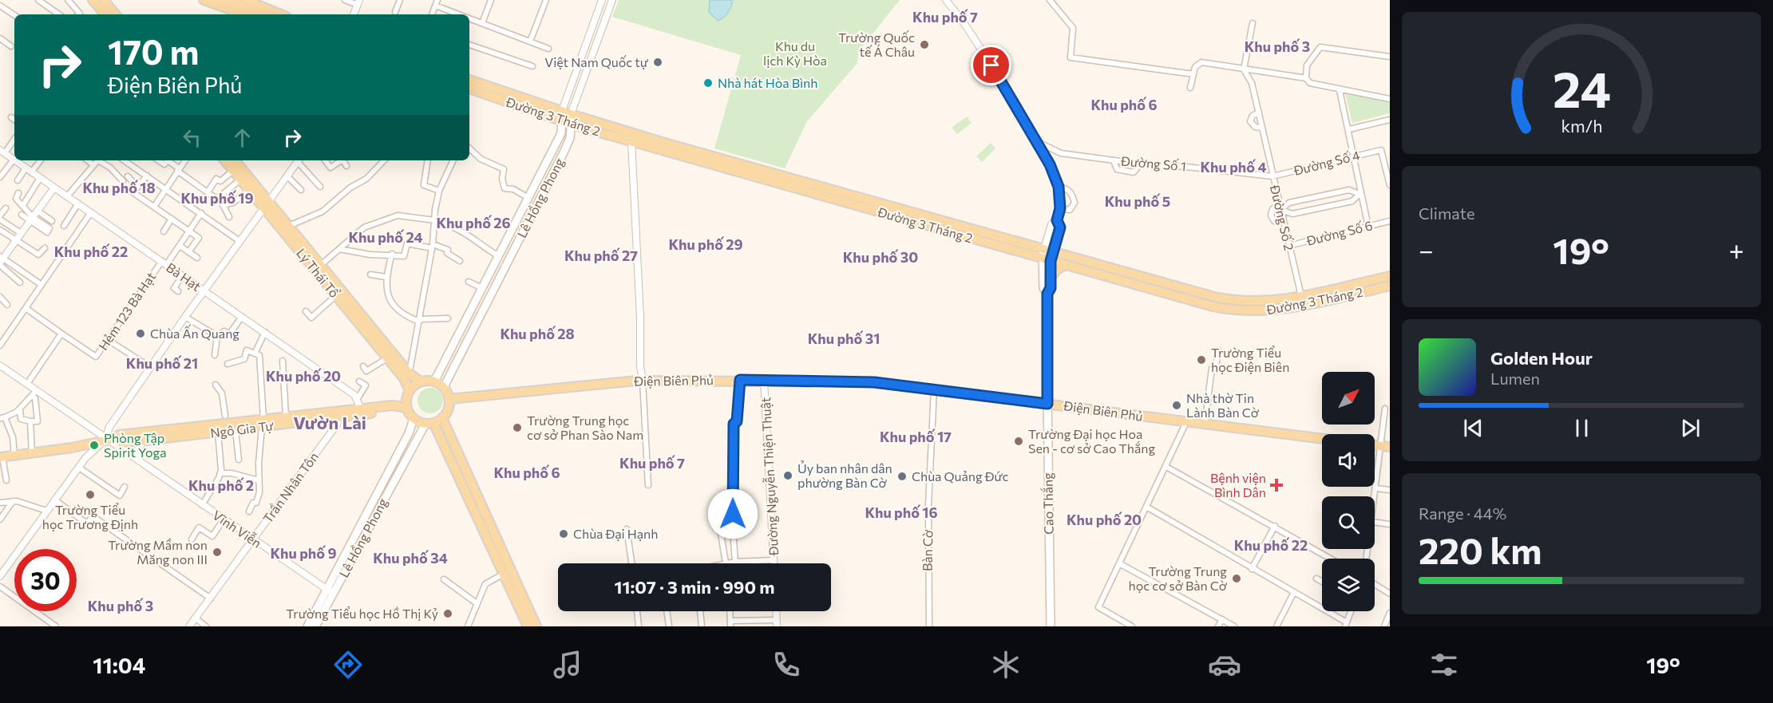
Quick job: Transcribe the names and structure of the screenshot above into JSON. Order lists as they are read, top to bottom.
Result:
{
  "streets": {
    "main road": [
      "Đường 3 Tháng 2",
      "Lê Hồng Phong",
      "Lý Thái Tổ",
      "Điện Biên Phủ",
      "Ngô Gia Tự",
      "Cao Thắng"
    ],
    "street": [
      "Đường Số 4",
      "Đường Số 1",
      "Đường Số 2",
      "Đường Số 6",
      "Bà Hạt",
      "Hẻm 123 Bà Hạt",
      "Đường Nguyễn Thiện Thuật",
      "Trần Nhân Tôn",
      "Vĩnh Viễn",
      "Bàn Cờ"
    ]
  },
  "crossings": [
    ["Đường 3 Tháng 2", "Lê Hồng Phong"],
    ["Đường 3 Tháng 2", "Đường Số 2"],
    ["Đường 3 Tháng 2", "Cao Thắng"],
    ["Đường Số 4", "Đường Số 1"],
    ["Đường Số 4", "Đường Số 2"],
    ["Đường Số 1", "Đường Số 2"],
    ["Đường Số 1", "Cao Thắng"],
    ["Lê Hồng Phong", "Lý Thái Tổ"],
    ["Lê Hồng Phong", "Điện Biên Phủ"],
    ["Lê Hồng Phong", "Ngô Gia Tự"],
    ["Lê Hồng Phong", "Vĩnh Viễn"],
    ["Đường Số 2", "Đường Số 6"],
    ["Lý Thái Tổ", "Điện Biên Phủ"],
    ["Lý Thái Tổ", "Ngô Gia Tự"],
    ["Bà Hạt", "Hẻm 123 Bà Hạt"],
    ["Điện Biên Phủ", "Ngô Gia Tự"],
    ["Điện Biên Phủ", "Đường Nguyễn Thiện Thuật"],
    ["Điện Biên Phủ", "Cao Thắng"],
    ["Điện Biên Phủ", "Bàn Cờ"],
    ["Ngô Gia Tự", "Trần Nhân Tôn"],
    ["Ngô Gia Tự", "Vĩnh Viễn"],
    ["Trần Nhân Tôn", "Vĩnh Viễn"]
  ],
  "districts": [
    "Khu phố 7",
    "Khu phố 3",
    "Khu phố 6",
    "Khu phố 4",
    "Khu phố 18",
    "Khu phố 19",
    "Khu phố 5",
    "Khu phố 26",
    "Khu phố 24",
    "Khu phố 29",
    "Khu phố 22",
    "Khu phố 27",
    "Khu phố 30",
    "Khu phố 28",
    "Khu phố 31",
    "Khu phố 21",
    "Khu phố 20",
    "Vườn Lài",
    "Khu phố 17",
    "Khu phố 7",
    "Khu phố 6",
    "Khu phố 2",
    "Khu phố 16",
    "Khu phố 20",
    "Khu phố 22",
    "Khu phố 9",
    "Khu phố 34",
    "Khu phố 3"
  ],
  "parks": ["Khu du lịch Kỳ Hòa"],
  "places": {
    "other": [
      "Trường Quốc tế Á Châu",
      "Việt Nam Quốc tự",
      "Nhà hát Hòa Bình",
      "Chùa Ấn Quang",
      "Trường Tiểu học Điện Biên",
      "Nhà thờ Tin Lành Bàn Cờ",
      "Trường Trung học cơ sở Phan Sào Nam",
      "Trường Đại học Hoa Sen - cơ sở Cao Thắng",
      "Phòng Tập Spirit Yoga",
      "Ủy ban nhân dân phường Bàn Cờ",
      "Chùa Quảng Đức",
      "Trường Tiểu học Trương Định",
      "Chùa Đại Hạnh",
      "Trường Mầm non Măng non III",
      "Trường Trung học cơ sở Bàn Cờ",
      "Trường Tiểu học Hồ Thị Kỷ"
    ],
    "health": ["Bệnh viện Bình Dân"]
  },
  "north": "top right",
  "page": {
    "turn": ["170 m", "Điện Biên Phủ"],
    "tile": [
      "Climate",
      ["Range · 44%", "220 km"]
    ],
    "heat": ["−", "19°", "+"],
    "song": ["Golden Hour", "Lumen"],
    "limit": "30",
    "trip": "11:07 · 3 min · 990 m",
    "tabs": ["11:04", "19°"],
    "gauge": ["24", "km/h"]
  }
}
